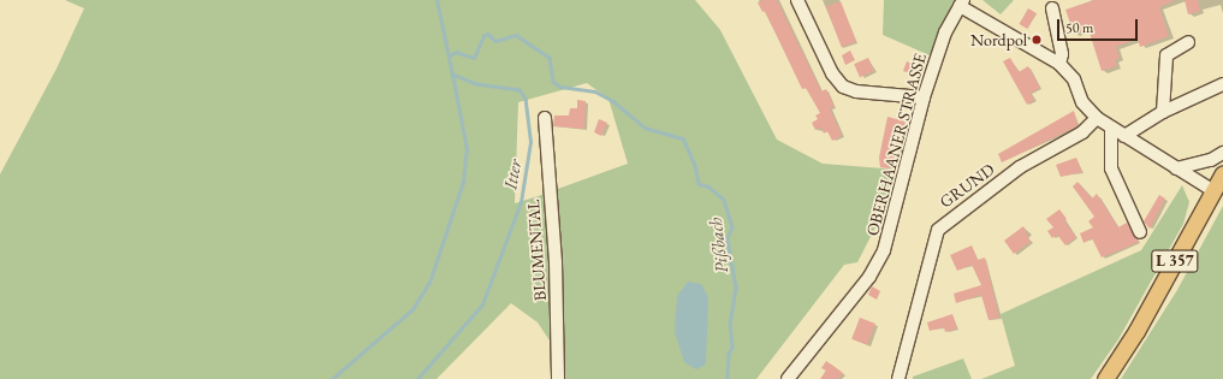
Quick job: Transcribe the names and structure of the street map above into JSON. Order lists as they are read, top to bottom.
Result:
{
  "streets": {
    "main road": ["L 357"],
    "street": ["OBERHAANER STRASSE", "GRUND", "BLUMENTAL"]
  },
  "water": ["Itter", "Pißbach"],
  "places": ["Nordpol"],
  "scale_bar": "50 m"
}
